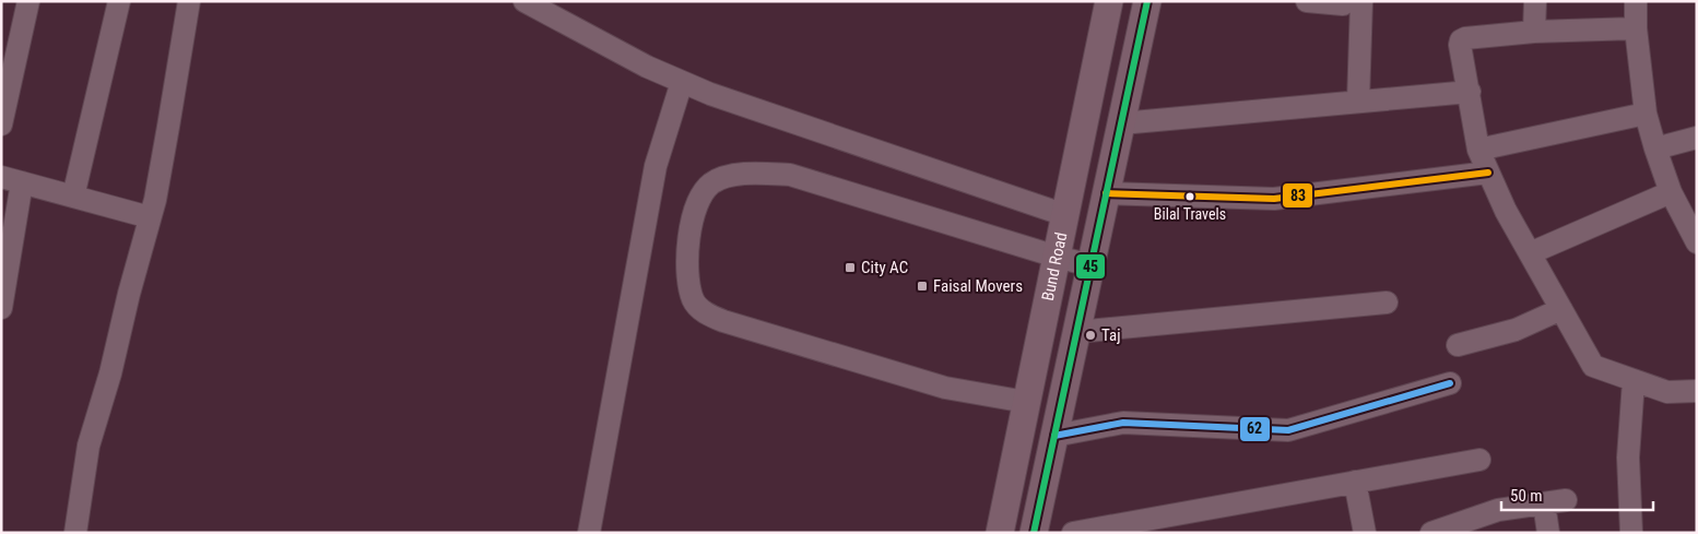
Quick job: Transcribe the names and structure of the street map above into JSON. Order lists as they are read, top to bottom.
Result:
{
  "streets": {
    "main road": ["Bund Road"]
  },
  "places": {
    "other": ["Bilal Travels", "Taj"],
    "transit": ["City AC", "Faisal Movers"]
  },
  "lines": ["transit line 45", "transit line 83", "transit line 62"],
  "scale_bar": "50 m"
}
